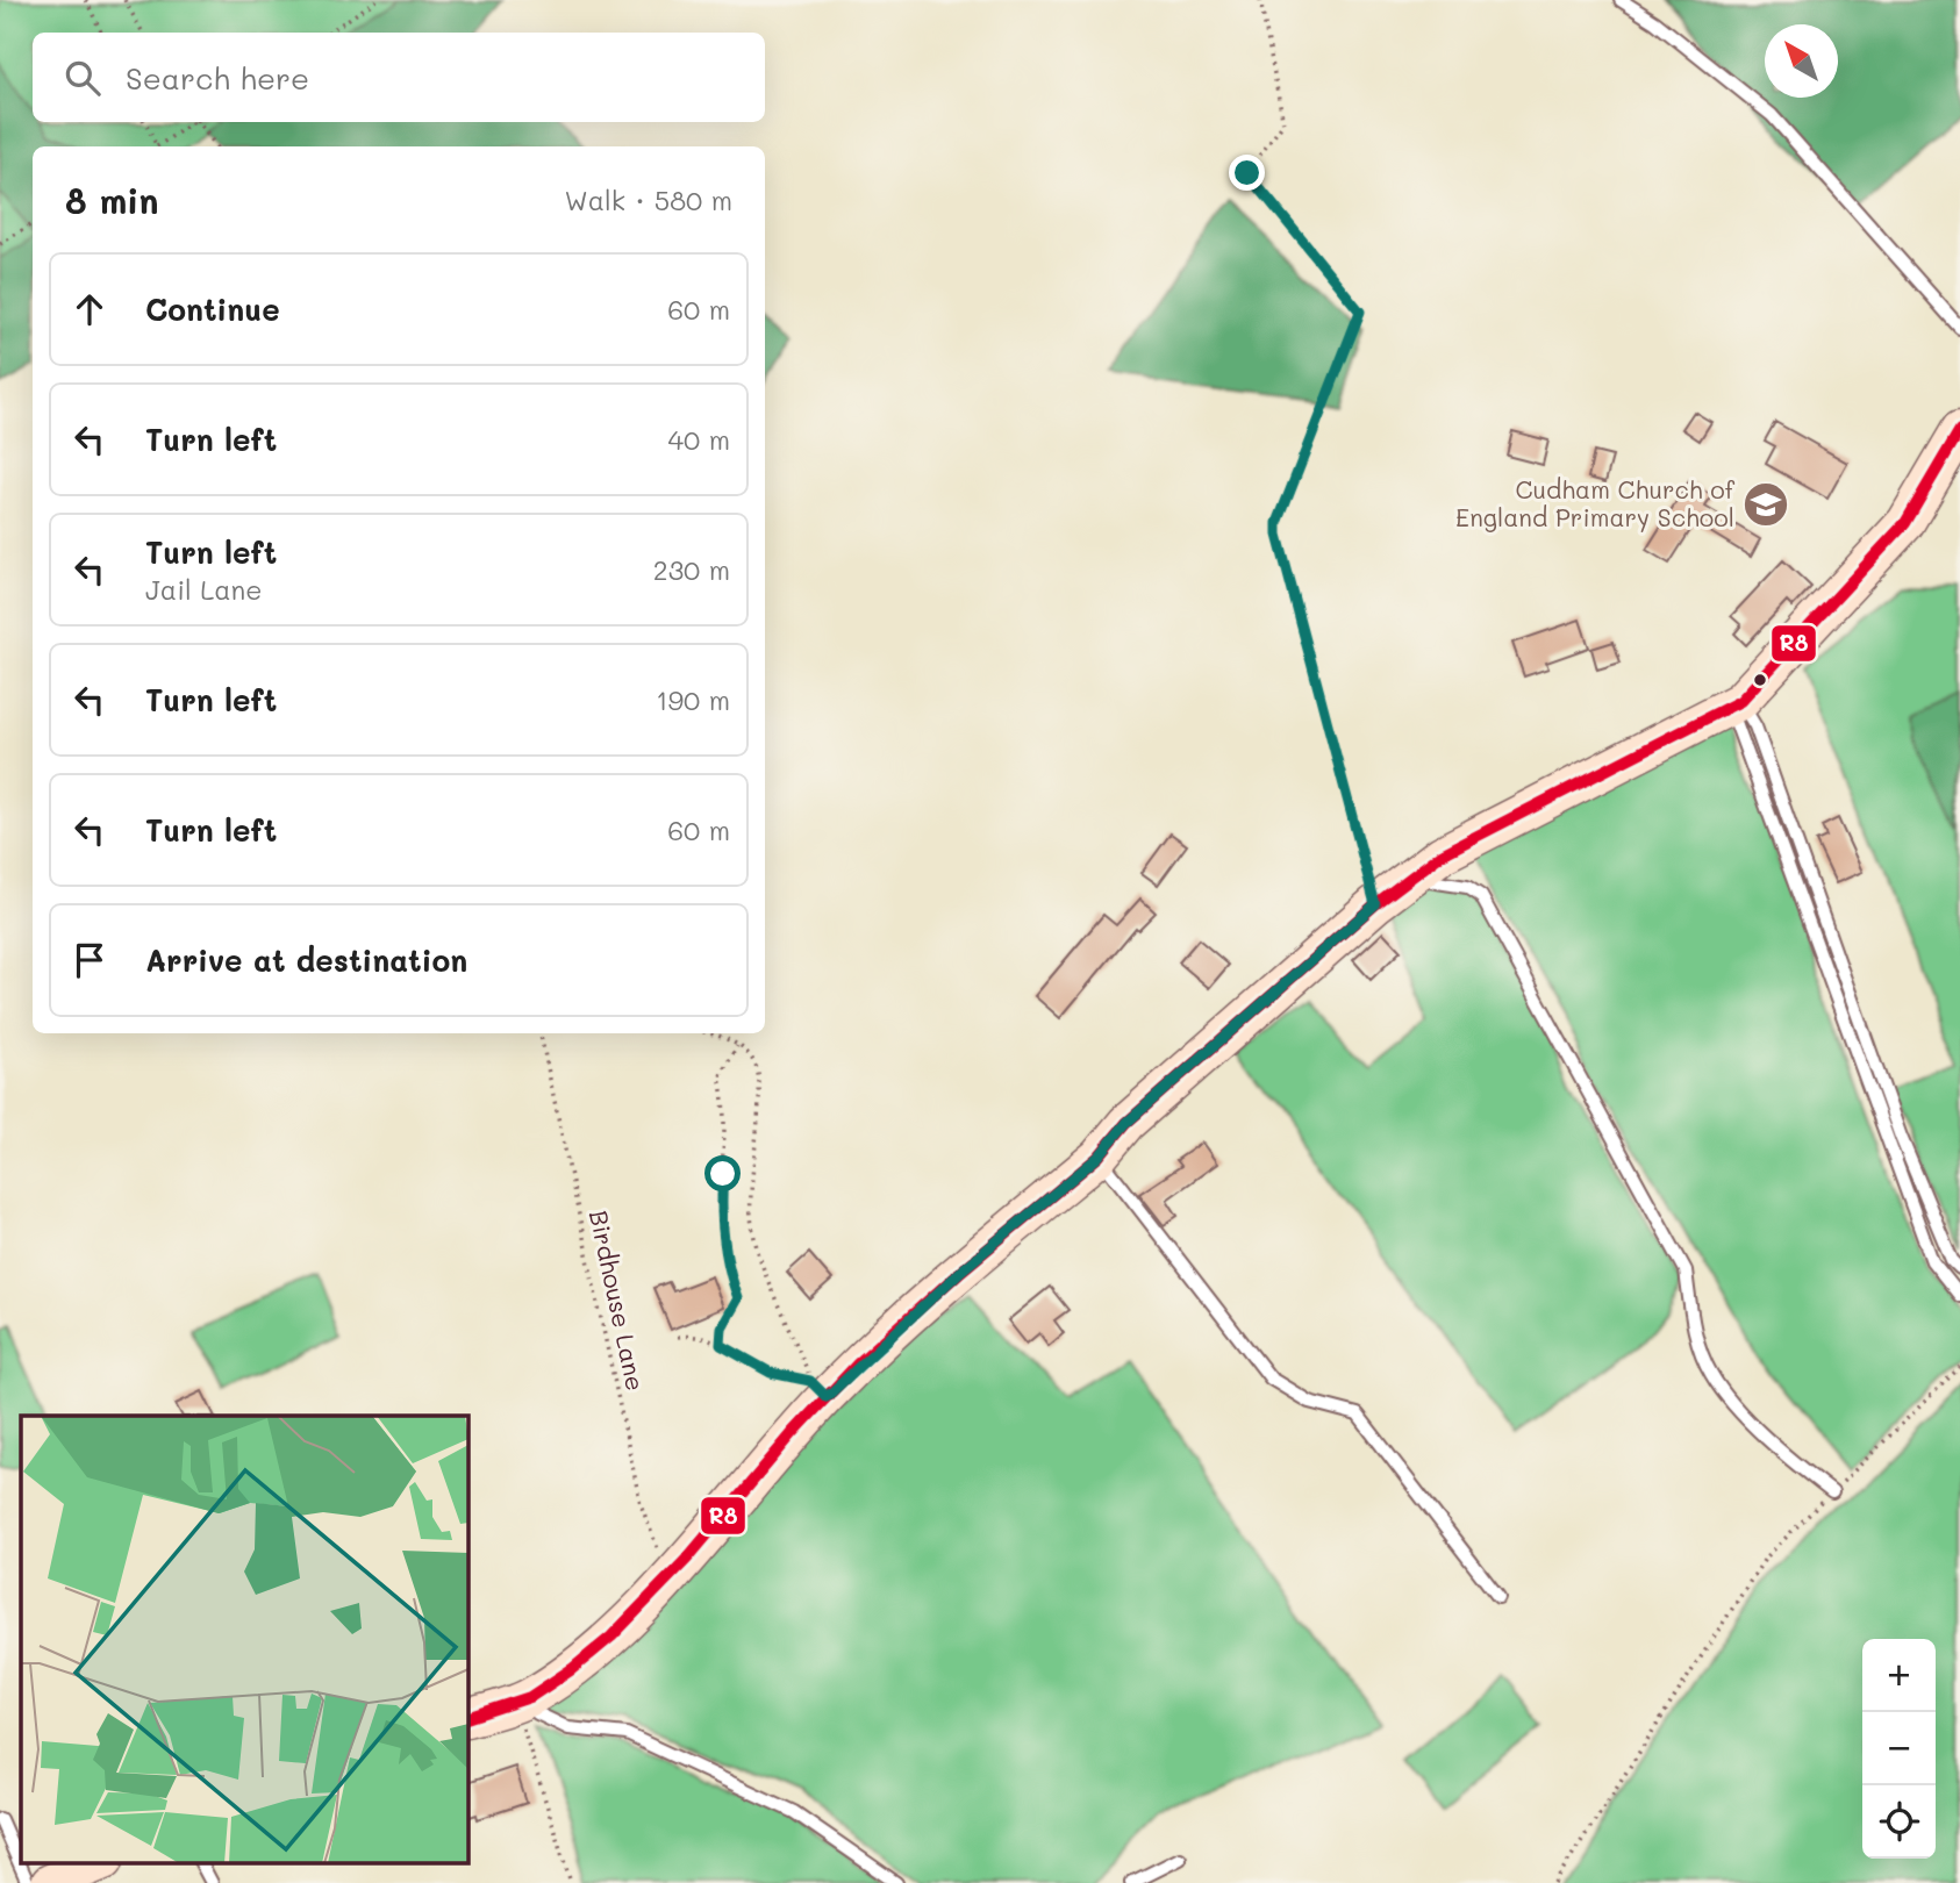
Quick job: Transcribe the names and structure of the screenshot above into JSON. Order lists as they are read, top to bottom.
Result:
{
  "streets": {
    "path": ["Birdhouse Lane"]
  },
  "places": {
    "school or university": ["Cudham Church of England Primary School"]
  },
  "lines": ["transit line R8"],
  "north": "top left",
  "page": {
    "search": "Search here",
    "heading": ["8 min", "Walk · 580 m"],
    "list": [
      ["Continue", "60 m"],
      ["Turn left", "40 m"],
      ["Turn left", "Jail Lane", "230 m"],
      ["Turn left", "190 m"],
      ["Turn left", "60 m"],
      "Arrive at destination"
    ],
    "map_buttons": ["+", "−"]
  }
}
